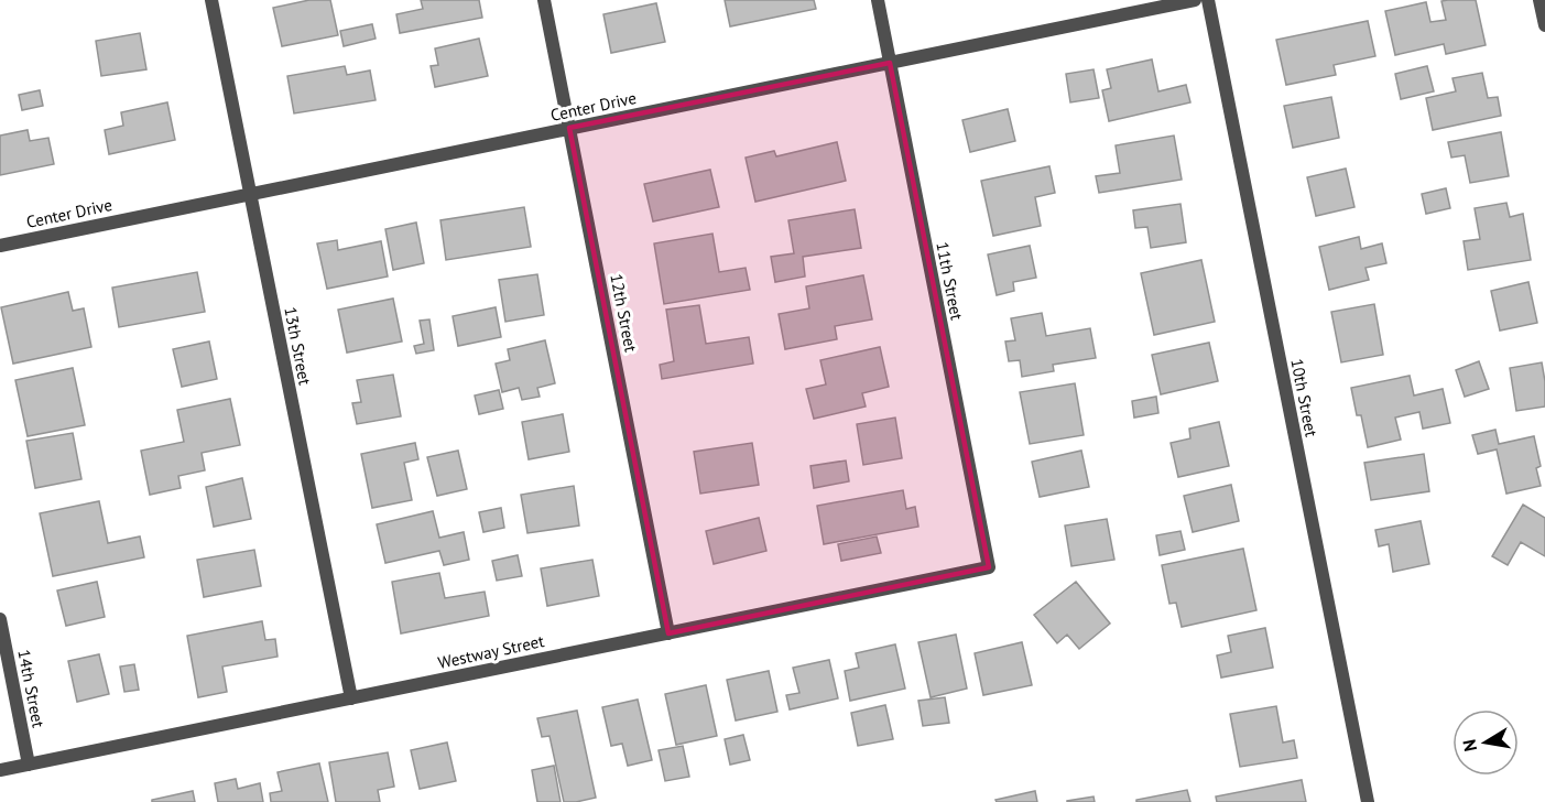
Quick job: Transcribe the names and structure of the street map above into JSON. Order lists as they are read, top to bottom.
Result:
{
  "streets": {
    "street": [
      "Center Drive",
      "11th Street",
      "12th Street",
      "13th Street",
      "10th Street",
      "Westway Street",
      "14th Street"
    ]
  },
  "crossings": [
    ["Center Drive", "11th Street"],
    ["Center Drive", "12th Street"],
    ["Center Drive", "13th Street"],
    ["11th Street", "Westway Street"],
    ["12th Street", "Westway Street"],
    ["13th Street", "Westway Street"],
    ["Westway Street", "14th Street"]
  ],
  "north": "left"
}
